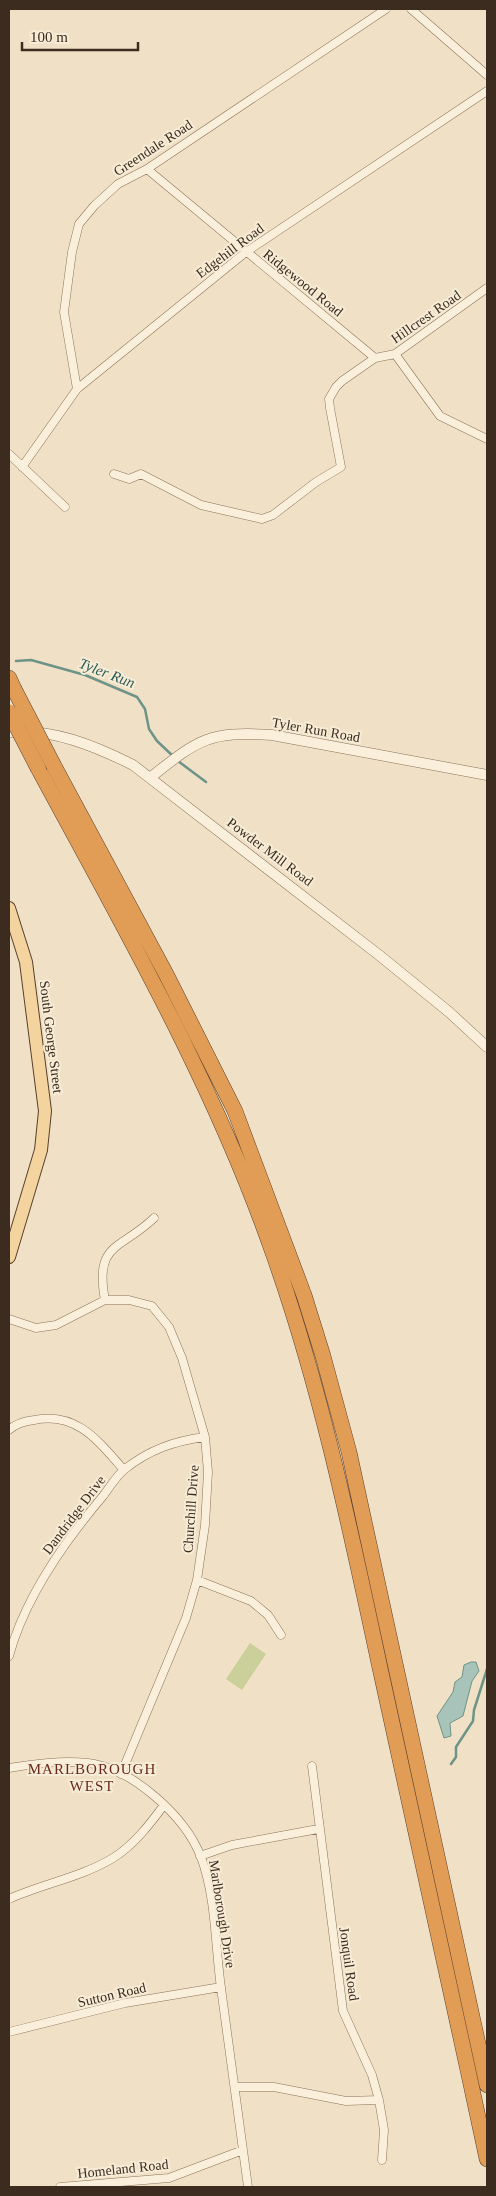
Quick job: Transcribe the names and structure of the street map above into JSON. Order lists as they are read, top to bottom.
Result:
{
  "streets": {
    "main road": ["South George Street"],
    "street": [
      "Greendale Road",
      "Edgehill Road",
      "Ridgewood Road",
      "Hillcrest Road",
      "Tyler Run Road",
      "Powder Mill Road",
      "Churchill Drive",
      "Dandridge Drive",
      "Marlborough Drive",
      "Jonquil Road",
      "Sutton Road",
      "Homeland Road"
    ]
  },
  "crossings": [
    ["Greendale Road", "Edgehill Road"],
    ["Greendale Road", "Ridgewood Road"],
    ["Edgehill Road", "Ridgewood Road"],
    ["Ridgewood Road", "Hillcrest Road"],
    ["Tyler Run Road", "Powder Mill Road"],
    ["Churchill Drive", "Dandridge Drive"],
    ["Churchill Drive", "Marlborough Drive"],
    ["Marlborough Drive", "Sutton Road"],
    ["Marlborough Drive", "Homeland Road"]
  ],
  "districts": ["MARLBOROUGH WEST"],
  "water": ["Tyler Run"],
  "scale_bar": "100 m"
}
